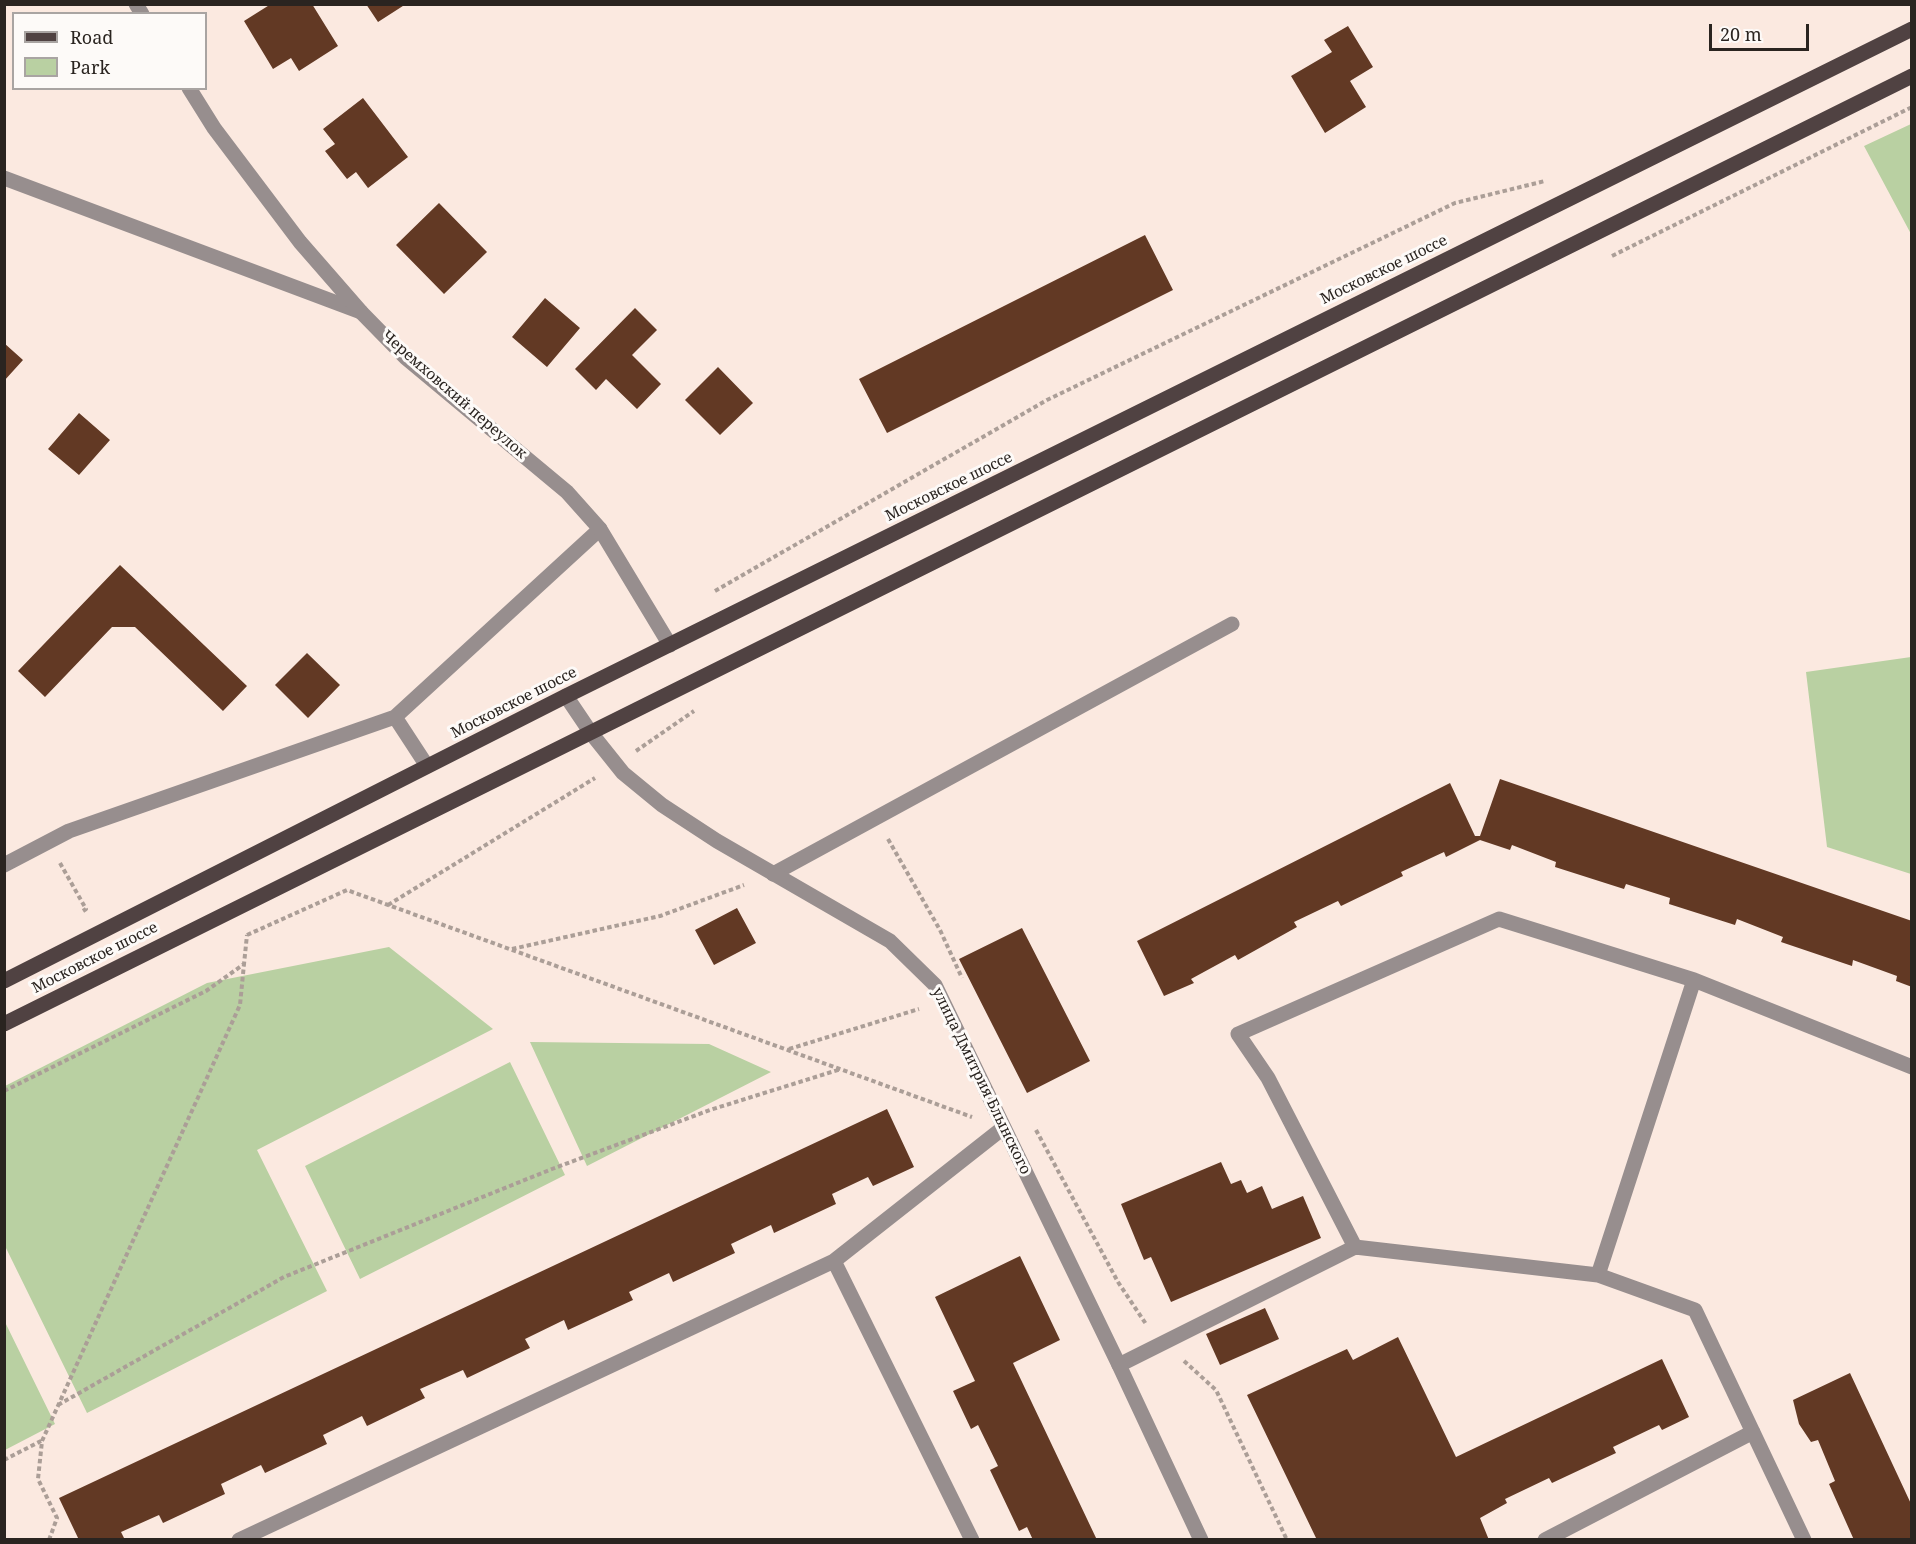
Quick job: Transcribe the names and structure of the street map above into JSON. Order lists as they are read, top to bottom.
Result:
{
  "streets": {
    "main road": ["Московское шоссе"],
    "street": ["Черемховский переулок", "улица Дмитрия Блынского"]
  },
  "crossings": [
    ["Московское шоссе", "Черемховский переулок"],
    ["Московское шоссе", "улица Дмитрия Блынского"]
  ],
  "legend": ["Road", "Park"],
  "scale_bar": "20 m"
}
